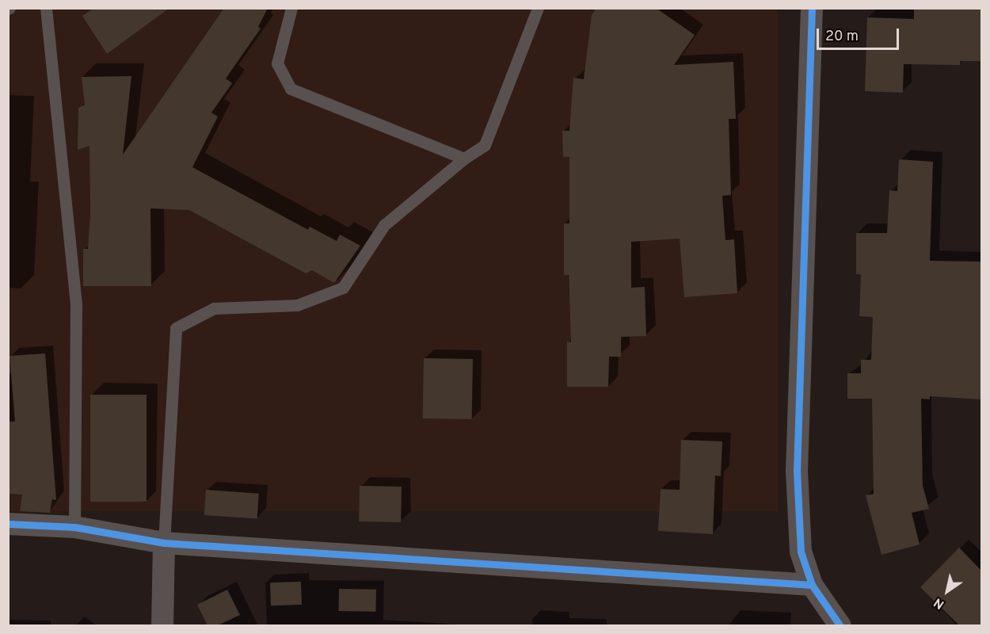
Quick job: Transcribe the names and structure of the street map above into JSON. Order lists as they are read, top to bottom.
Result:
{
  "scale_bar": "20 m",
  "north": "bottom left"
}
